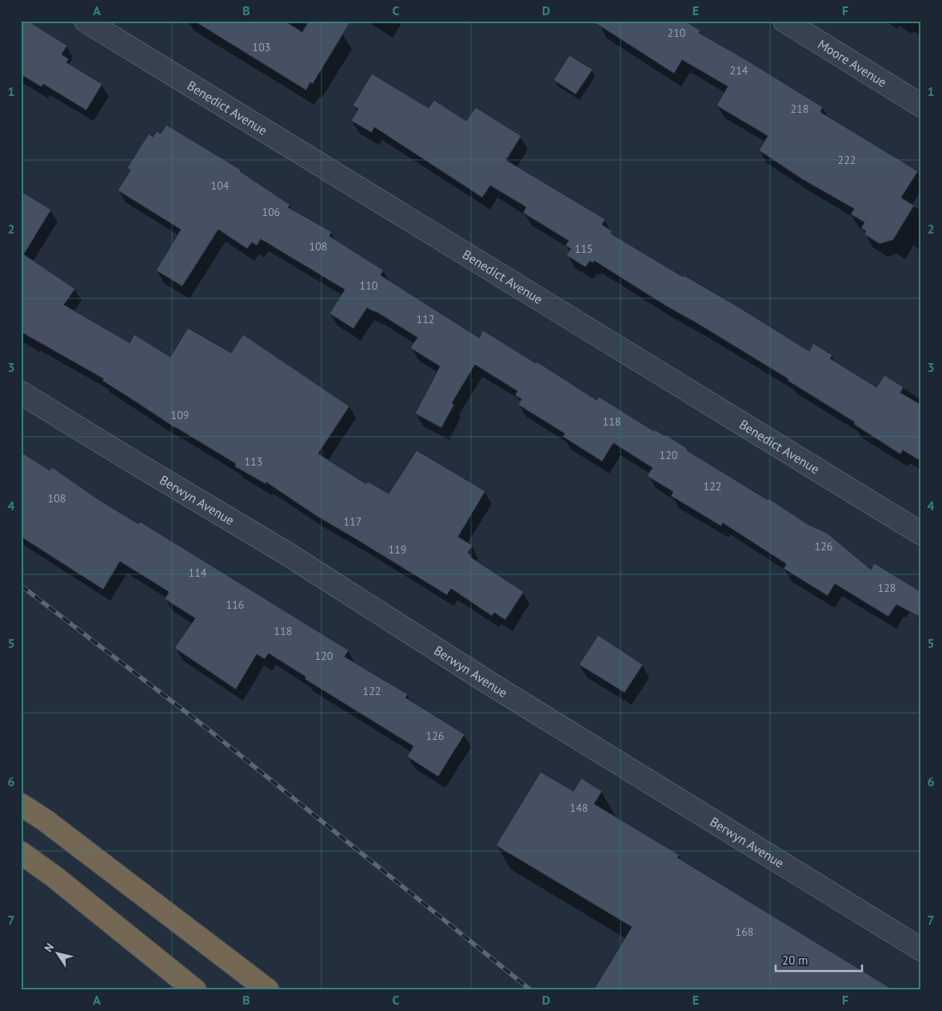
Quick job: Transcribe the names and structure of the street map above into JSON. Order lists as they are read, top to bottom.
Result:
{
  "streets": {
    "street": ["Moore Avenue", "Benedict Avenue", "Berwyn Avenue"]
  },
  "house_numbers": [
    "210",
    "103",
    "214",
    "218",
    "222",
    "104",
    "106",
    "108",
    "115",
    "110",
    "112",
    "109",
    "118",
    "120",
    "113",
    "122",
    "108",
    "117",
    "126",
    "119",
    "114",
    "128",
    "116",
    "118",
    "120",
    "122",
    "126",
    "148",
    "168"
  ],
  "scale_bar": "20 m",
  "north": "top left",
  "grid": {
    "columns": [
      "A",
      "B",
      "C",
      "D",
      "E",
      "F"
    ],
    "rows": [
      "1",
      "2",
      "3",
      "4",
      "5",
      "6",
      "7"
    ]
  }
}
